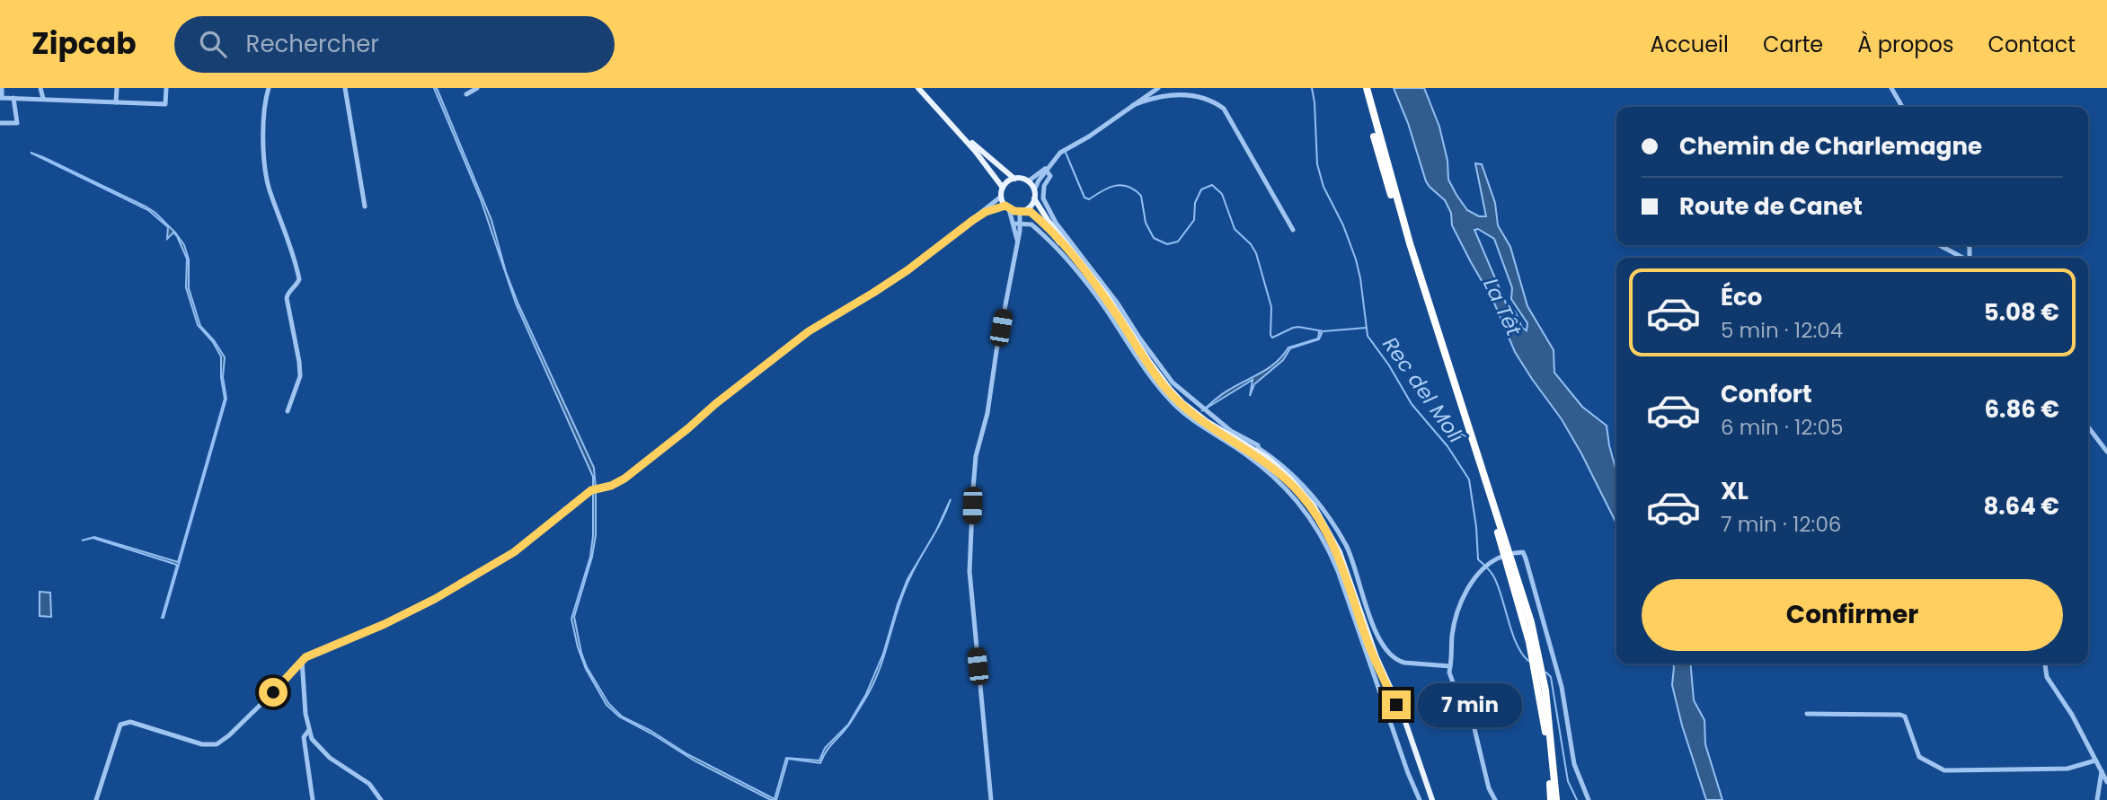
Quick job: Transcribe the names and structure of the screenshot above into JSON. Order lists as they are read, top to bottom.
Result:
{
  "water": ["La Têt", "Rec del Molí"],
  "page": {
    "header": "Zipcab",
    "search": "Rechercher",
    "nav": [
      "Accueil",
      "Carte",
      "À propos",
      "Contact"
    ],
    "banner": ["Chemin de Charlemagne", "Route de Canet"],
    "list": [
      {
        "name": "Éco",
        "note": "5 min · 12:04",
        "value": "5.08 €"
      },
      {
        "name": "Confort",
        "note": "6 min · 12:05",
        "value": "6.86 €"
      },
      {
        "name": "XL",
        "note": "7 min · 12:06",
        "value": "8.64 €"
      }
    ],
    "buttons": "Confirmer",
    "bubble": "7 min"
  }
}
